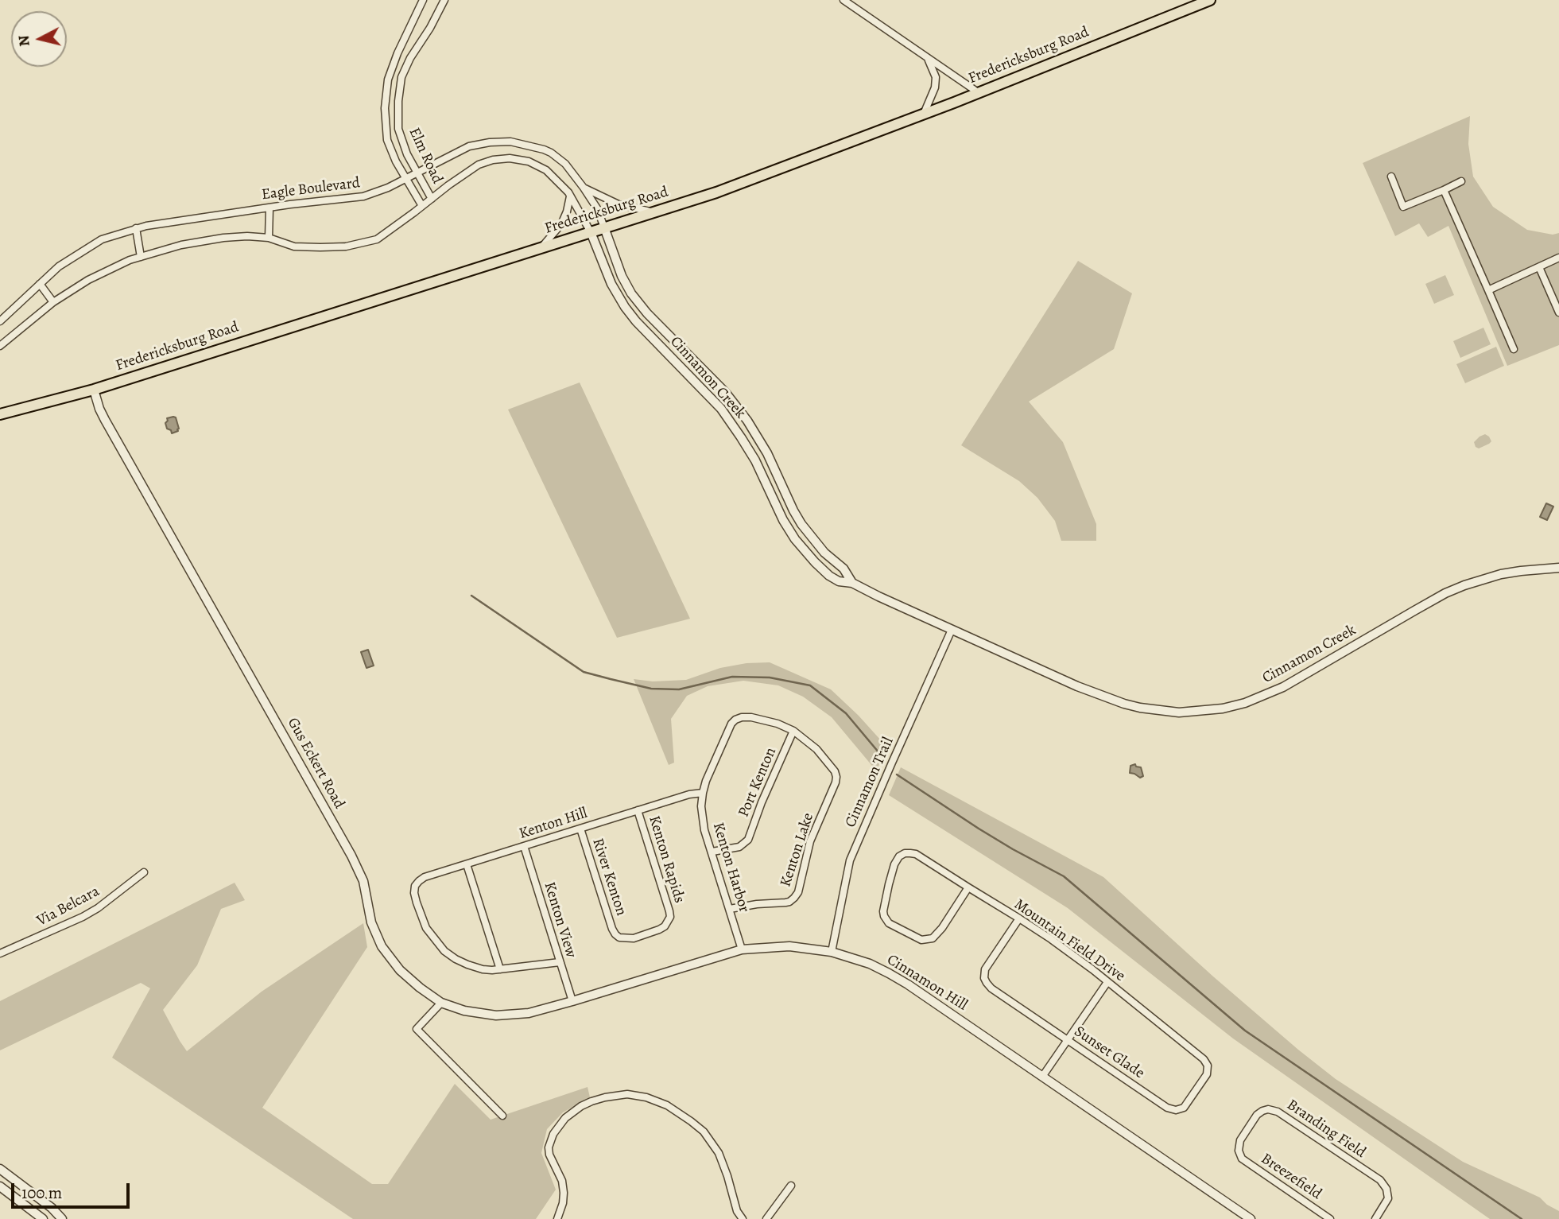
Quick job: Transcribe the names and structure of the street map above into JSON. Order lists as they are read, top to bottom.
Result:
{
  "streets": {
    "main road": ["Fredericksburg Road"],
    "street": [
      "Elm Road",
      "Eagle Boulevard",
      "Cinnamon Creek",
      "Gus Eckert Road",
      "Port Kenton",
      "Cinnamon Trail",
      "Kenton Hill",
      "Kenton Lake",
      "Kenton Rapids",
      "Kenton Harbor",
      "River Kenton",
      "Via Belcara",
      "Kenton View",
      "Mountain Field Drive",
      "Cinnamon Hill",
      "Sunset Glade",
      "Branding Field",
      "Breezefield"
    ]
  },
  "crossings": [
    ["Fredericksburg Road", "Eagle Boulevard"],
    ["Fredericksburg Road", "Cinnamon Creek"],
    ["Fredericksburg Road", "Gus Eckert Road"],
    ["Elm Road", "Eagle Boulevard"],
    ["Eagle Boulevard", "Cinnamon Creek"],
    ["Cinnamon Creek", "Cinnamon Trail"],
    ["Gus Eckert Road", "Cinnamon Hill"],
    ["Port Kenton", "Kenton Lake"],
    ["Port Kenton", "Kenton Harbor"],
    ["Cinnamon Trail", "Cinnamon Hill"],
    ["Kenton Hill", "Kenton Rapids"],
    ["Kenton Hill", "Kenton Harbor"],
    ["Kenton Hill", "River Kenton"],
    ["Kenton Hill", "Kenton View"],
    ["Kenton Lake", "Kenton Harbor"],
    ["Kenton Rapids", "River Kenton"],
    ["Kenton Harbor", "Cinnamon Hill"],
    ["Kenton View", "Cinnamon Hill"],
    ["Mountain Field Drive", "Sunset Glade"],
    ["Branding Field", "Breezefield"]
  ],
  "scale_bar": "100 m",
  "north": "left"
}
